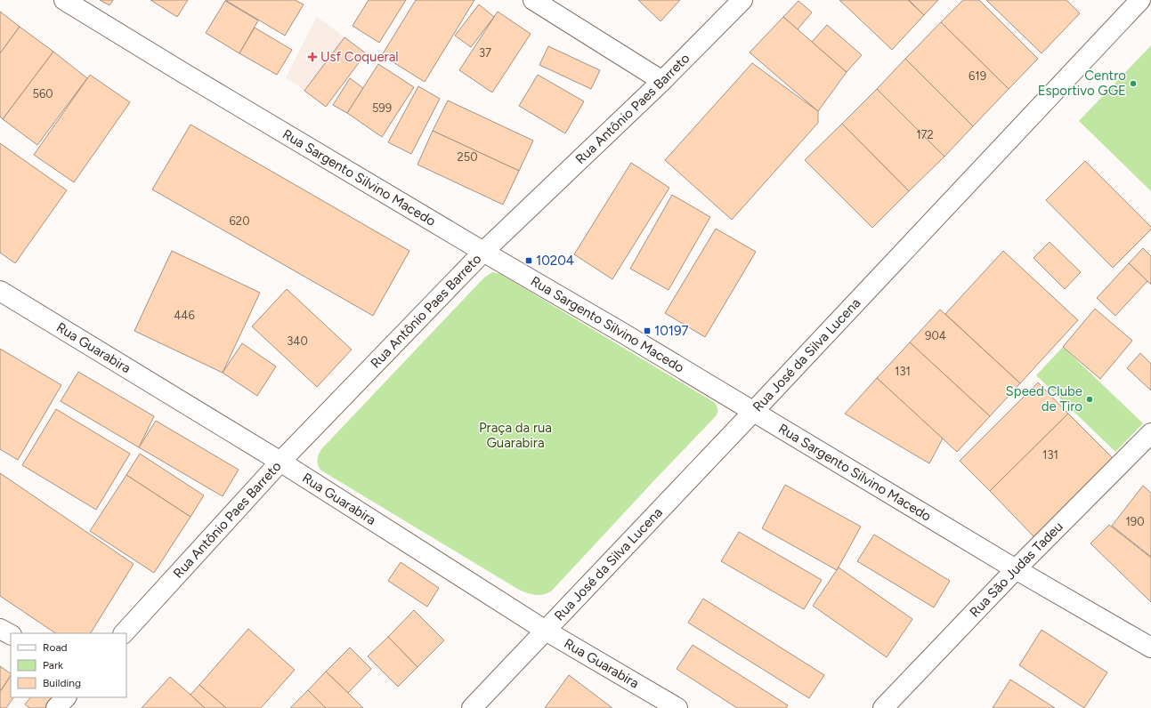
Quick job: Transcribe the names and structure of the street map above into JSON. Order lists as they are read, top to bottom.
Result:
{
  "streets": {
    "street": [
      "Rua Antônio Paes Barreto",
      "Rua Sargento Silvino Macedo",
      "Rua Guarabira",
      "Rua José da Silva Lucena",
      "Rua São Judas Tadeu"
    ]
  },
  "crossings": [
    ["Rua Antônio Paes Barreto", "Rua Sargento Silvino Macedo"],
    ["Rua Antônio Paes Barreto", "Rua Guarabira"],
    ["Rua Sargento Silvino Macedo", "Rua José da Silva Lucena"],
    ["Rua Sargento Silvino Macedo", "Rua São Judas Tadeu"],
    ["Rua Guarabira", "Rua José da Silva Lucena"]
  ],
  "parks": ["Praça da rua Guarabira"],
  "places": {
    "health": ["Usf Coqueral"],
    "other": ["Centro Esportivo GGE", "Speed Clube de Tiro"],
    "transit": ["10204", "10197"]
  },
  "house_numbers": [
    "37",
    "619",
    "560",
    "599",
    "172",
    "250",
    "620",
    "446",
    "904",
    "340",
    "131",
    "131",
    "190"
  ],
  "legend": ["Road", "Park", "Building"]
}
